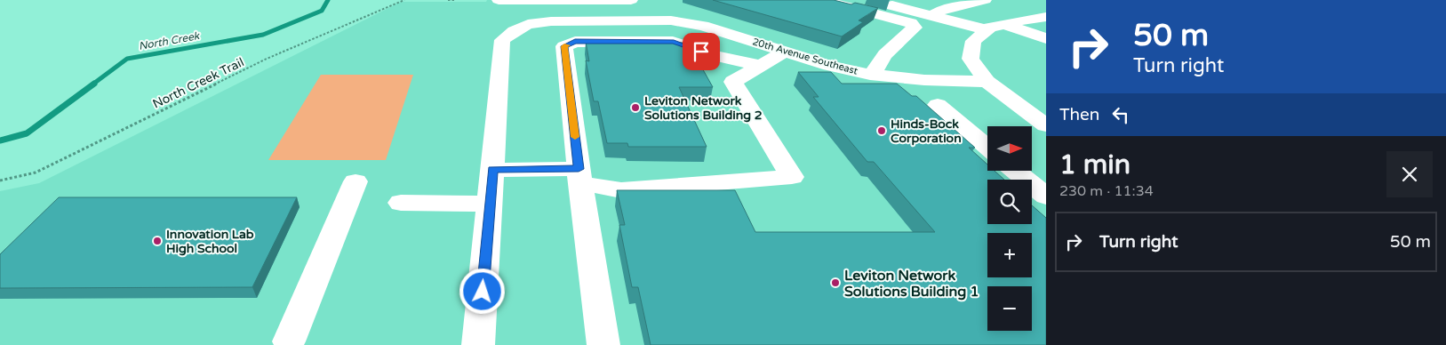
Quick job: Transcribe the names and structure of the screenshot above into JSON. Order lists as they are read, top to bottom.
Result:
{
  "streets": {
    "street": ["20th Avenue Southeast"],
    "path": ["North Creek Trail"]
  },
  "water": ["North Creek"],
  "places": [
    "Leviton Network Solutions Building 2",
    "Hinds-Bock Corporation",
    "Innovation Lab High School",
    "Leviton Network Solutions Building 1"
  ],
  "north": "right",
  "page": {
    "turn": ["50 m", "Turn right"],
    "then": "Then",
    "map_buttons": ["+", "−"],
    "heading": ["1 min", "230 m · 11:34"],
    "list": [
      {
        "name": "Turn right",
        "value": "50 m"
      }
    ]
  }
}
